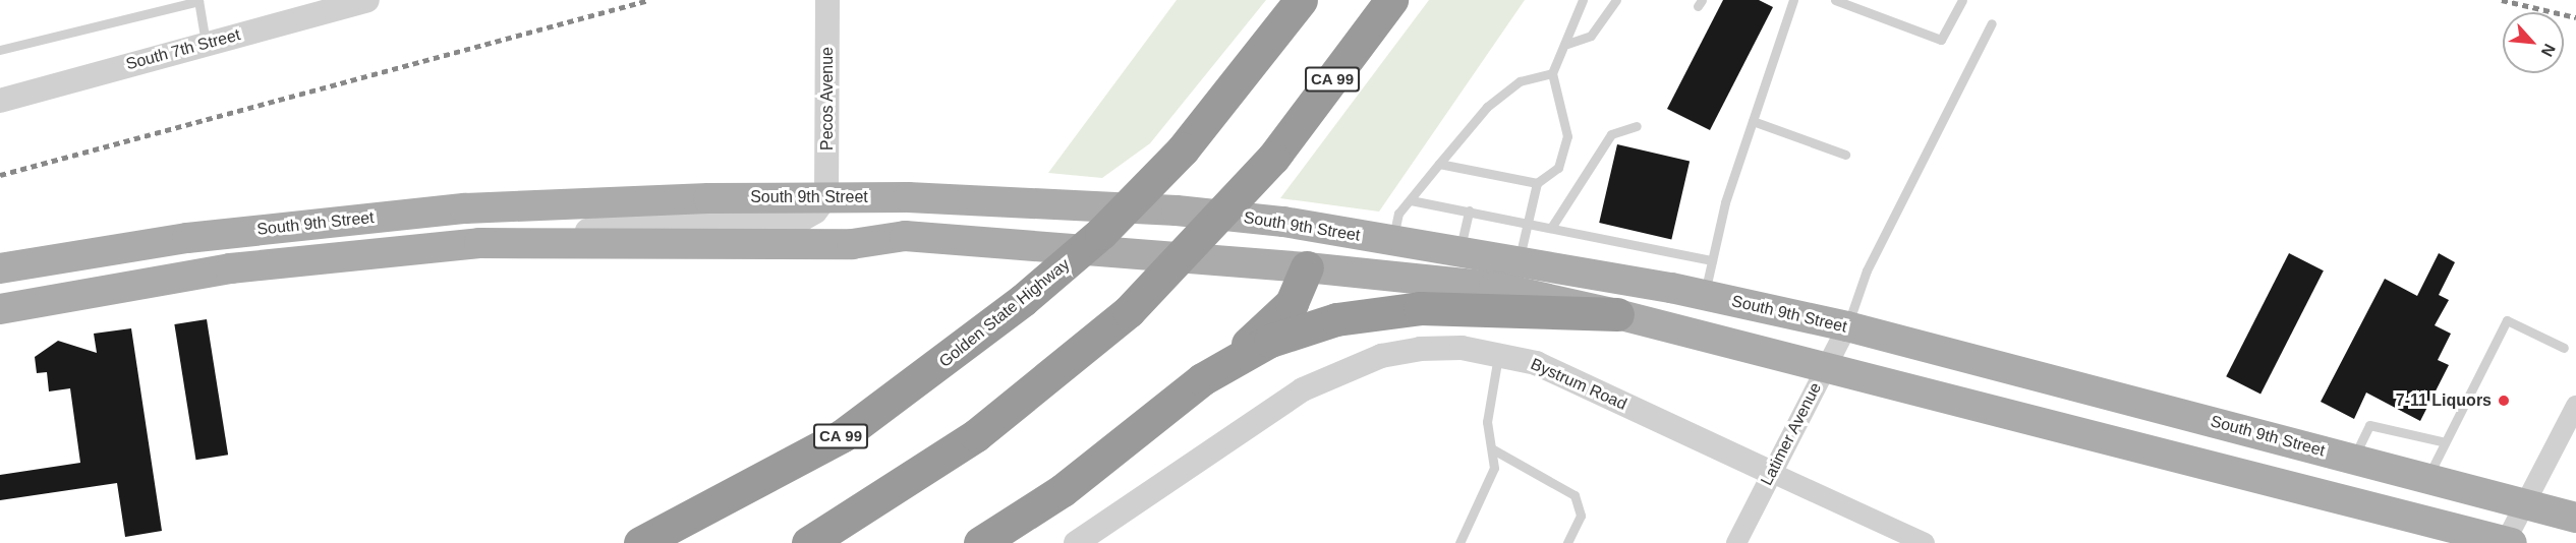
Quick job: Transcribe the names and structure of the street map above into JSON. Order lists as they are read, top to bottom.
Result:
{
  "streets": {
    "highway": ["CA 99", "Golden State Highway"],
    "main road": ["South 9th Street"],
    "street": [
      "South 7th Street",
      "Pecos Avenue",
      "Bystrum Road",
      "Latimer Avenue"
    ]
  },
  "crossings": [
    ["Pecos Avenue", "South 9th Street"],
    ["South 9th Street", "Latimer Avenue"],
    ["Bystrum Road", "Latimer Avenue"]
  ],
  "places": ["7-11 Liquors"],
  "north": "bottom right"
}
